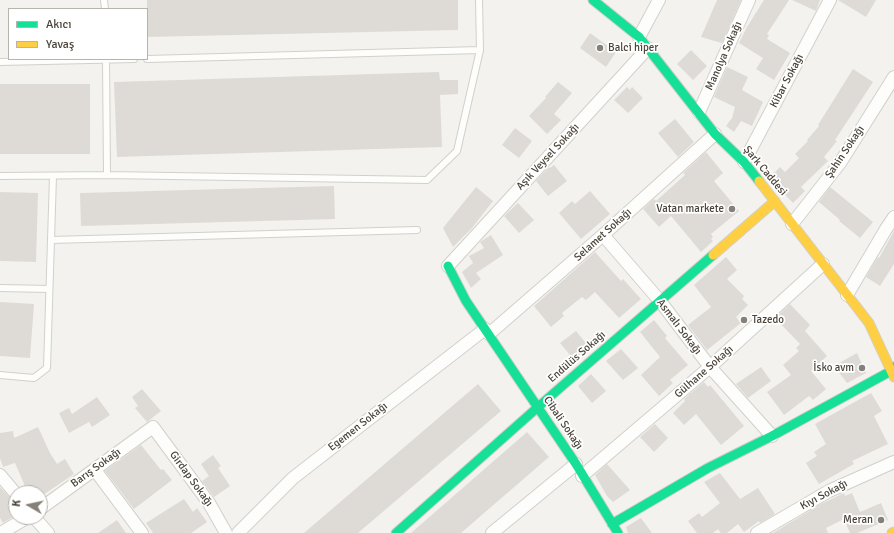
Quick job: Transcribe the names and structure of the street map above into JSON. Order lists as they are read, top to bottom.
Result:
{
  "streets": {
    "street": [
      "Manolya Sokağı",
      "Kibar Sokağı",
      "Şahin Sokağı",
      "Aşık Veysel Sokağı",
      "Şark Caddesi",
      "Selamet Sokağı",
      "Asmalı Sokağı",
      "Endülüs Sokağı",
      "Gülhane Sokağı",
      "Cibali Sokağı",
      "Egemen Sokağı",
      "Barış Sokağı",
      "Girdap Sokağı",
      "Kıyı Sokağı"
    ]
  },
  "crossings": [
    ["Manolya Sokağı", "Şark Caddesi"],
    ["Kibar Sokağı", "Şark Caddesi"],
    ["Şahin Sokağı", "Şark Caddesi"],
    ["Aşık Veysel Sokağı", "Şark Caddesi"],
    ["Aşık Veysel Sokağı", "Cibali Sokağı"],
    ["Şark Caddesi", "Selamet Sokağı"],
    ["Şark Caddesi", "Endülüs Sokağı"],
    ["Şark Caddesi", "Gülhane Sokağı"],
    ["Selamet Sokağı", "Asmalı Sokağı"],
    ["Selamet Sokağı", "Cibali Sokağı"],
    ["Selamet Sokağı", "Egemen Sokağı"],
    ["Asmalı Sokağı", "Endülüs Sokağı"],
    ["Asmalı Sokağı", "Gülhane Sokağı"],
    ["Endülüs Sokağı", "Cibali Sokağı"],
    ["Gülhane Sokağı", "Cibali Sokağı"],
    ["Cibali Sokağı", "Egemen Sokağı"],
    ["Barış Sokağı", "Girdap Sokağı"]
  ],
  "places": [
    "Balci hiper",
    "Vatan markete",
    "Tazedo",
    "İsko avm",
    "Meran"
  ],
  "legend": ["Akıcı", "Yavaş"],
  "north": "left"
}
